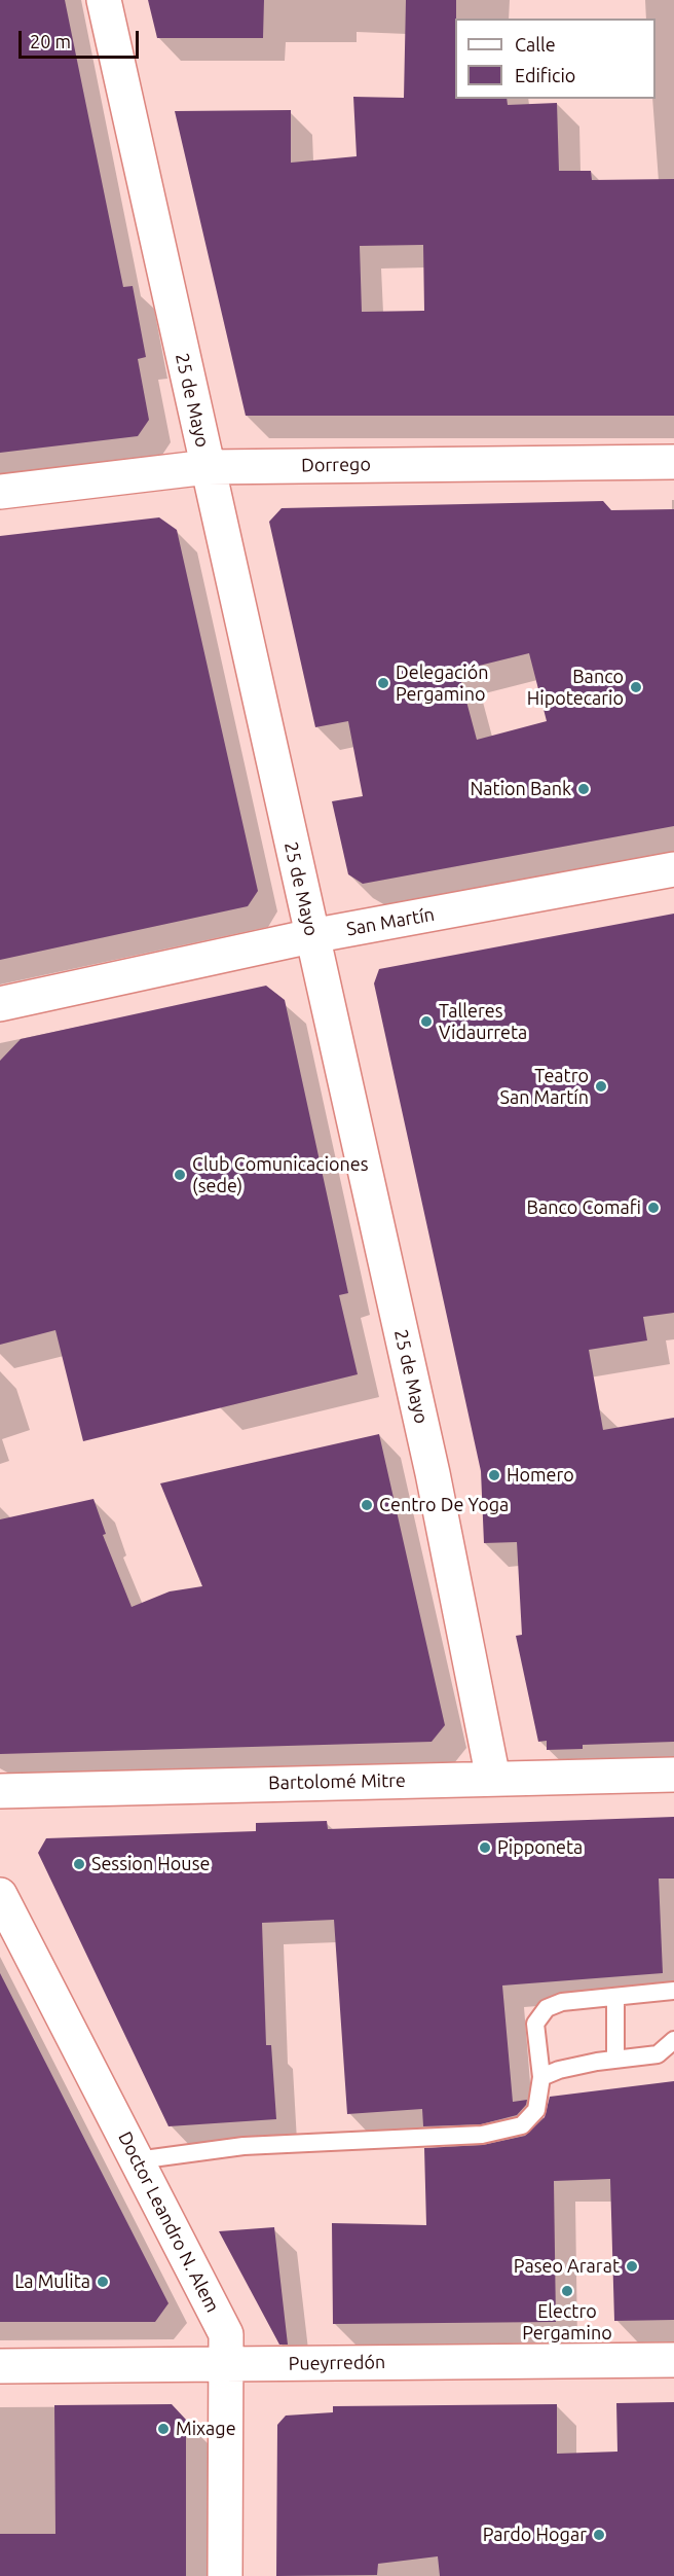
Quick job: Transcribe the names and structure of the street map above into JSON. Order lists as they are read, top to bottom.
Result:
{
  "streets": {
    "street": [
      "25 de Mayo",
      "Dorrego",
      "San Martín",
      "Bartolomé Mitre",
      "Doctor Leandro N. Alem",
      "Pueyrredón"
    ]
  },
  "crossings": [
    ["25 de Mayo", "Dorrego"],
    ["25 de Mayo", "San Martín"],
    ["25 de Mayo", "Bartolomé Mitre"],
    ["Doctor Leandro N. Alem", "Pueyrredón"]
  ],
  "places": [
    "Delegación Pergamino",
    "Banco Hipotecario",
    "Nation Bank",
    "Talleres Vidaurreta",
    "Teatro San Martín",
    "Club Comunicaciones (sede)",
    "Banco Comafi",
    "Homero",
    "Centro De Yoga",
    "Pipponeta",
    "Session House",
    "Paseo Ararat",
    "La Mulita",
    "Electro Pergamino",
    "Mixage",
    "Pardo Hogar"
  ],
  "legend": ["Calle", "Edificio"],
  "scale_bar": "20 m"
}
